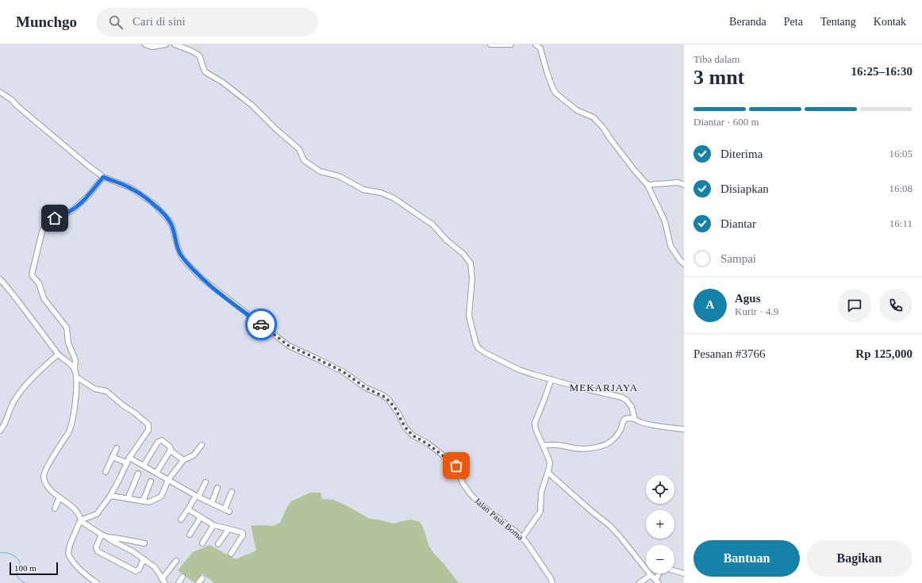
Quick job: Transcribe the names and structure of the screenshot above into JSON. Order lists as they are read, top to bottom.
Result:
{
  "streets": {
    "street": ["Jalan Pasir Boma"]
  },
  "districts": ["MEKARJAYA"],
  "scale_bar": "100 m",
  "page": {
    "header": "Munchgo",
    "search": "Cari di sini",
    "nav": [
      "Beranda",
      "Peta",
      "Tentang",
      "Kontak"
    ],
    "heading": ["3 mnt", "Tiba dalam", "16:25–16:30"],
    "panel": [
      "Agus",
      "Kurir · 4.9",
      "Pesanan #3766",
      "Rp 125,000"
    ],
    "bar": "Diantar · 600 m",
    "list": [
      ["Diterima", "16:05"],
      ["Disiapkan", "16:08"],
      ["Diantar", "16:11"],
      "Sampai"
    ],
    "round": "A",
    "map_buttons": ["+", "−"],
    "buttons": ["Bantuan", "Bagikan"],
    "scale": "100 m"
  }
}
